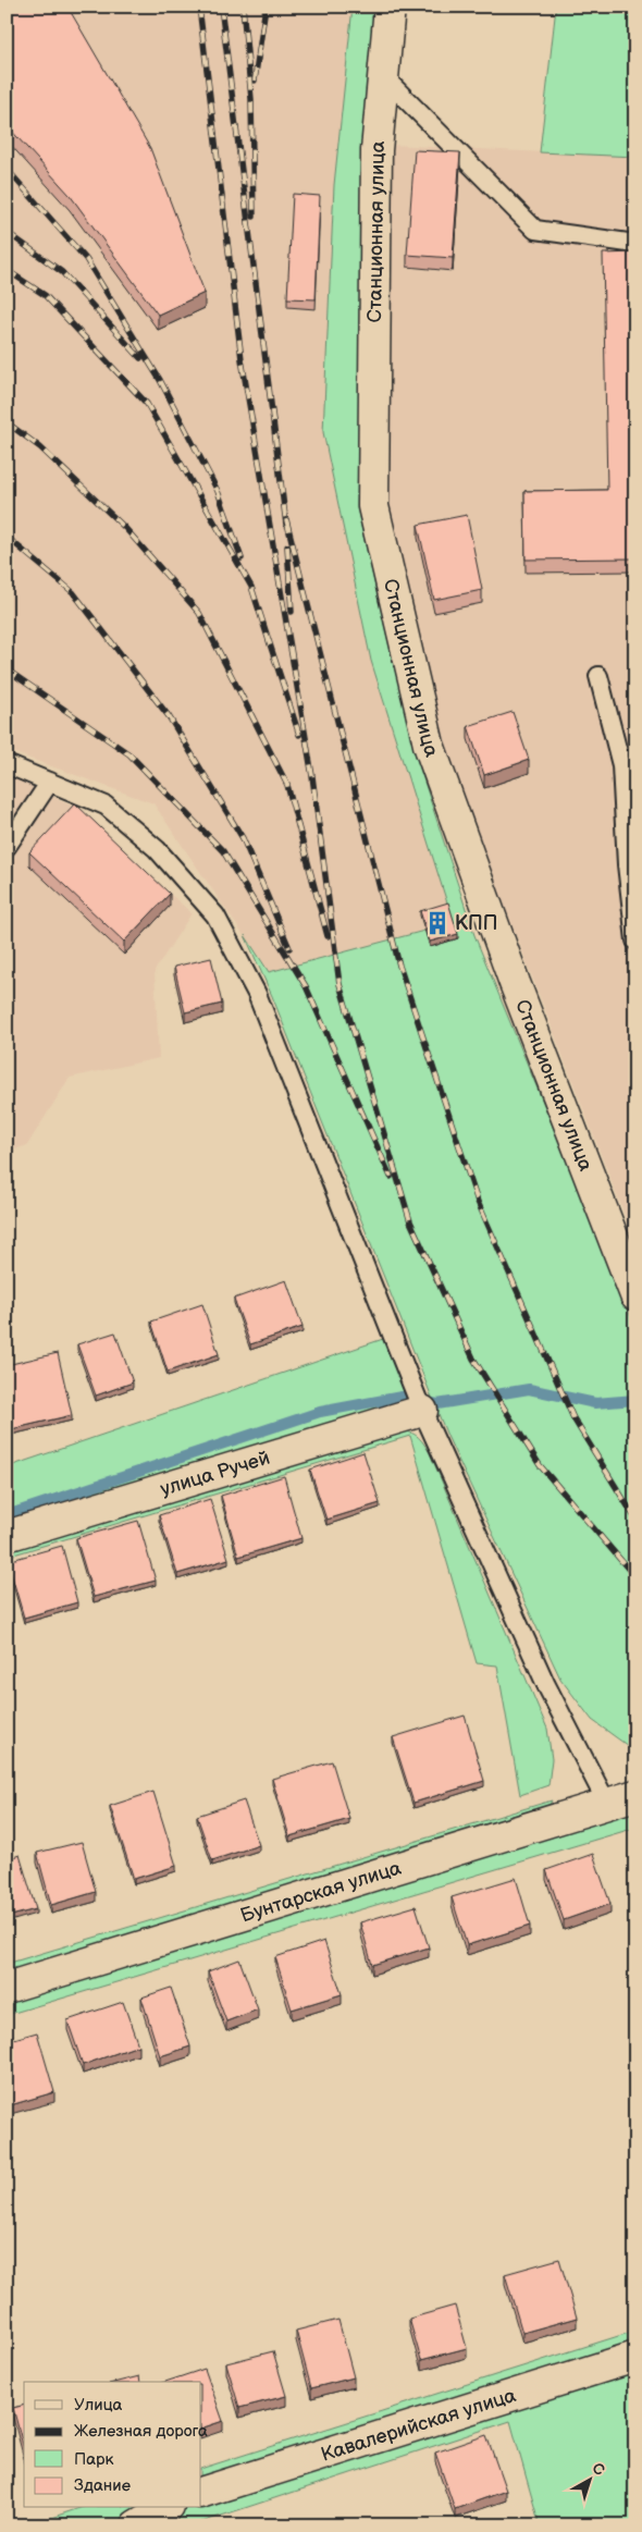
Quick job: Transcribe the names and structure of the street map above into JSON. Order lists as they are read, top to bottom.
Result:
{
  "streets": {
    "street": [
      "Станционная улица",
      "улица Ручей",
      "Бунтарская улица",
      "Кавалерийская улица"
    ]
  },
  "places": {
    "building": ["КПП"]
  },
  "legend": [
    "Улица",
    "Железная дорога",
    "Парк",
    "Здание"
  ],
  "north": "top right"
}
